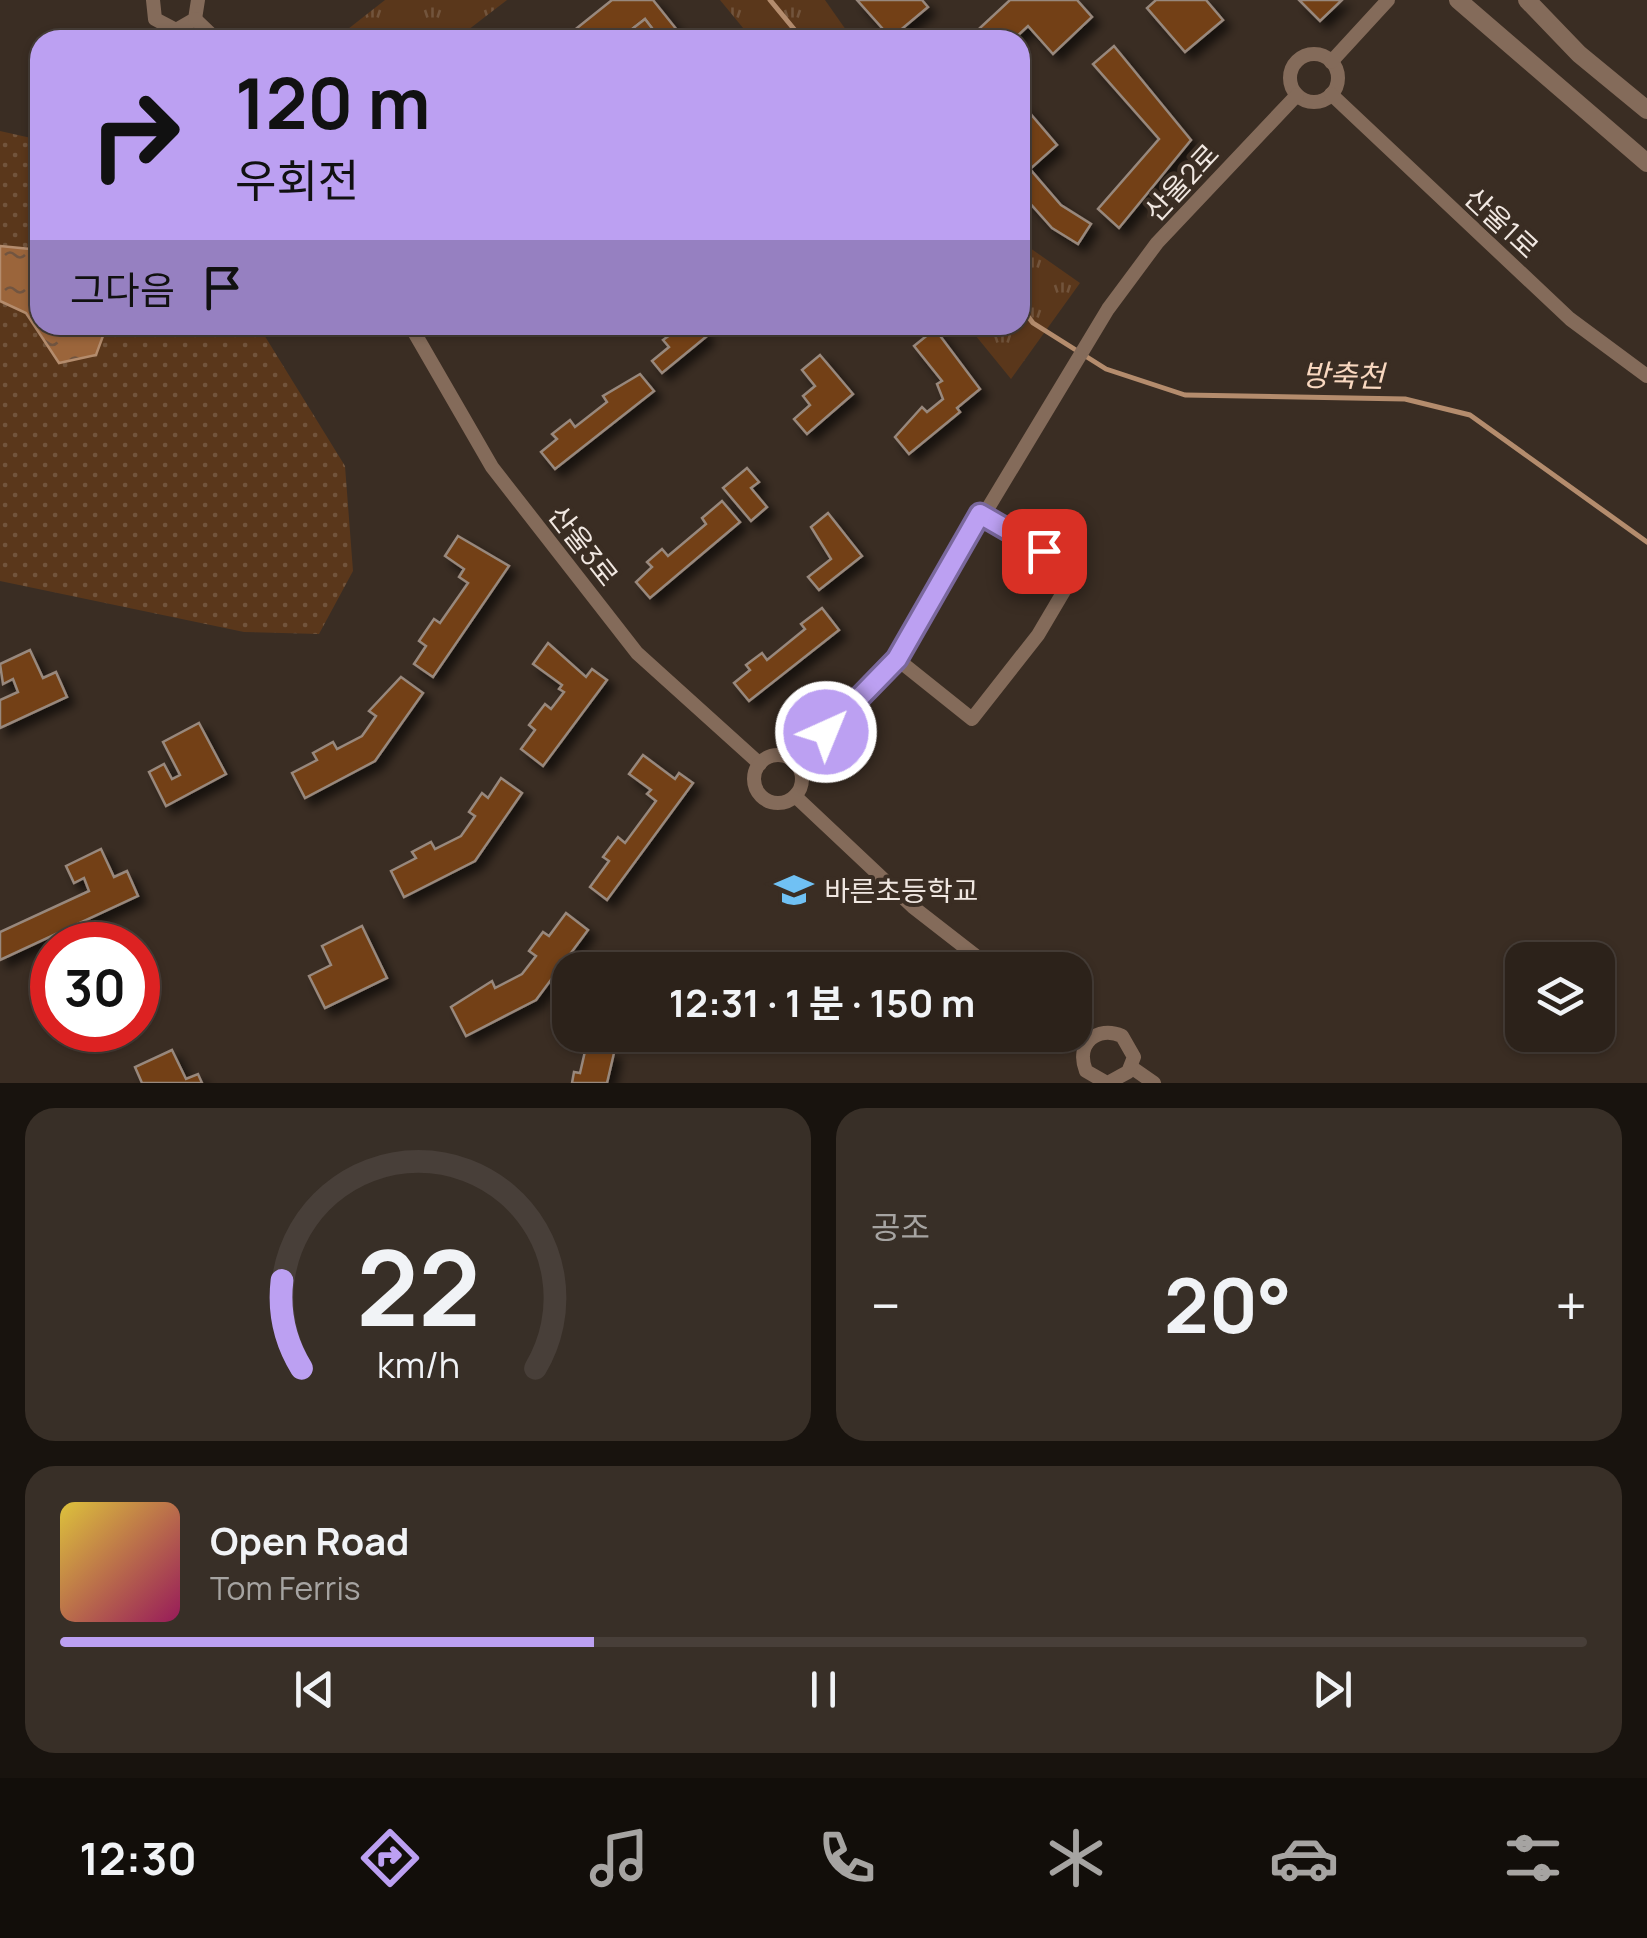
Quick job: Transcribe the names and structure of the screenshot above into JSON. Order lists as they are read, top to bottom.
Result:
{
  "streets": {
    "street": ["산울2로", "산울1로", "산울3로"]
  },
  "crossings": [
    ["산울2로", "산울1로"]
  ],
  "water": ["방축천"],
  "places": {
    "school or university": ["바른초등학교"]
  },
  "page": {
    "turn": ["120 m", "우회전"],
    "then": "그다음",
    "limit": "30",
    "trip": "12:31 · 1 분 · 150 m",
    "tile": "공조",
    "heat": ["−", "20°", "+"],
    "song": ["Open Road", "Tom Ferris"],
    "tabs": "12:30",
    "gauge": ["22", "km/h"]
  }
}
